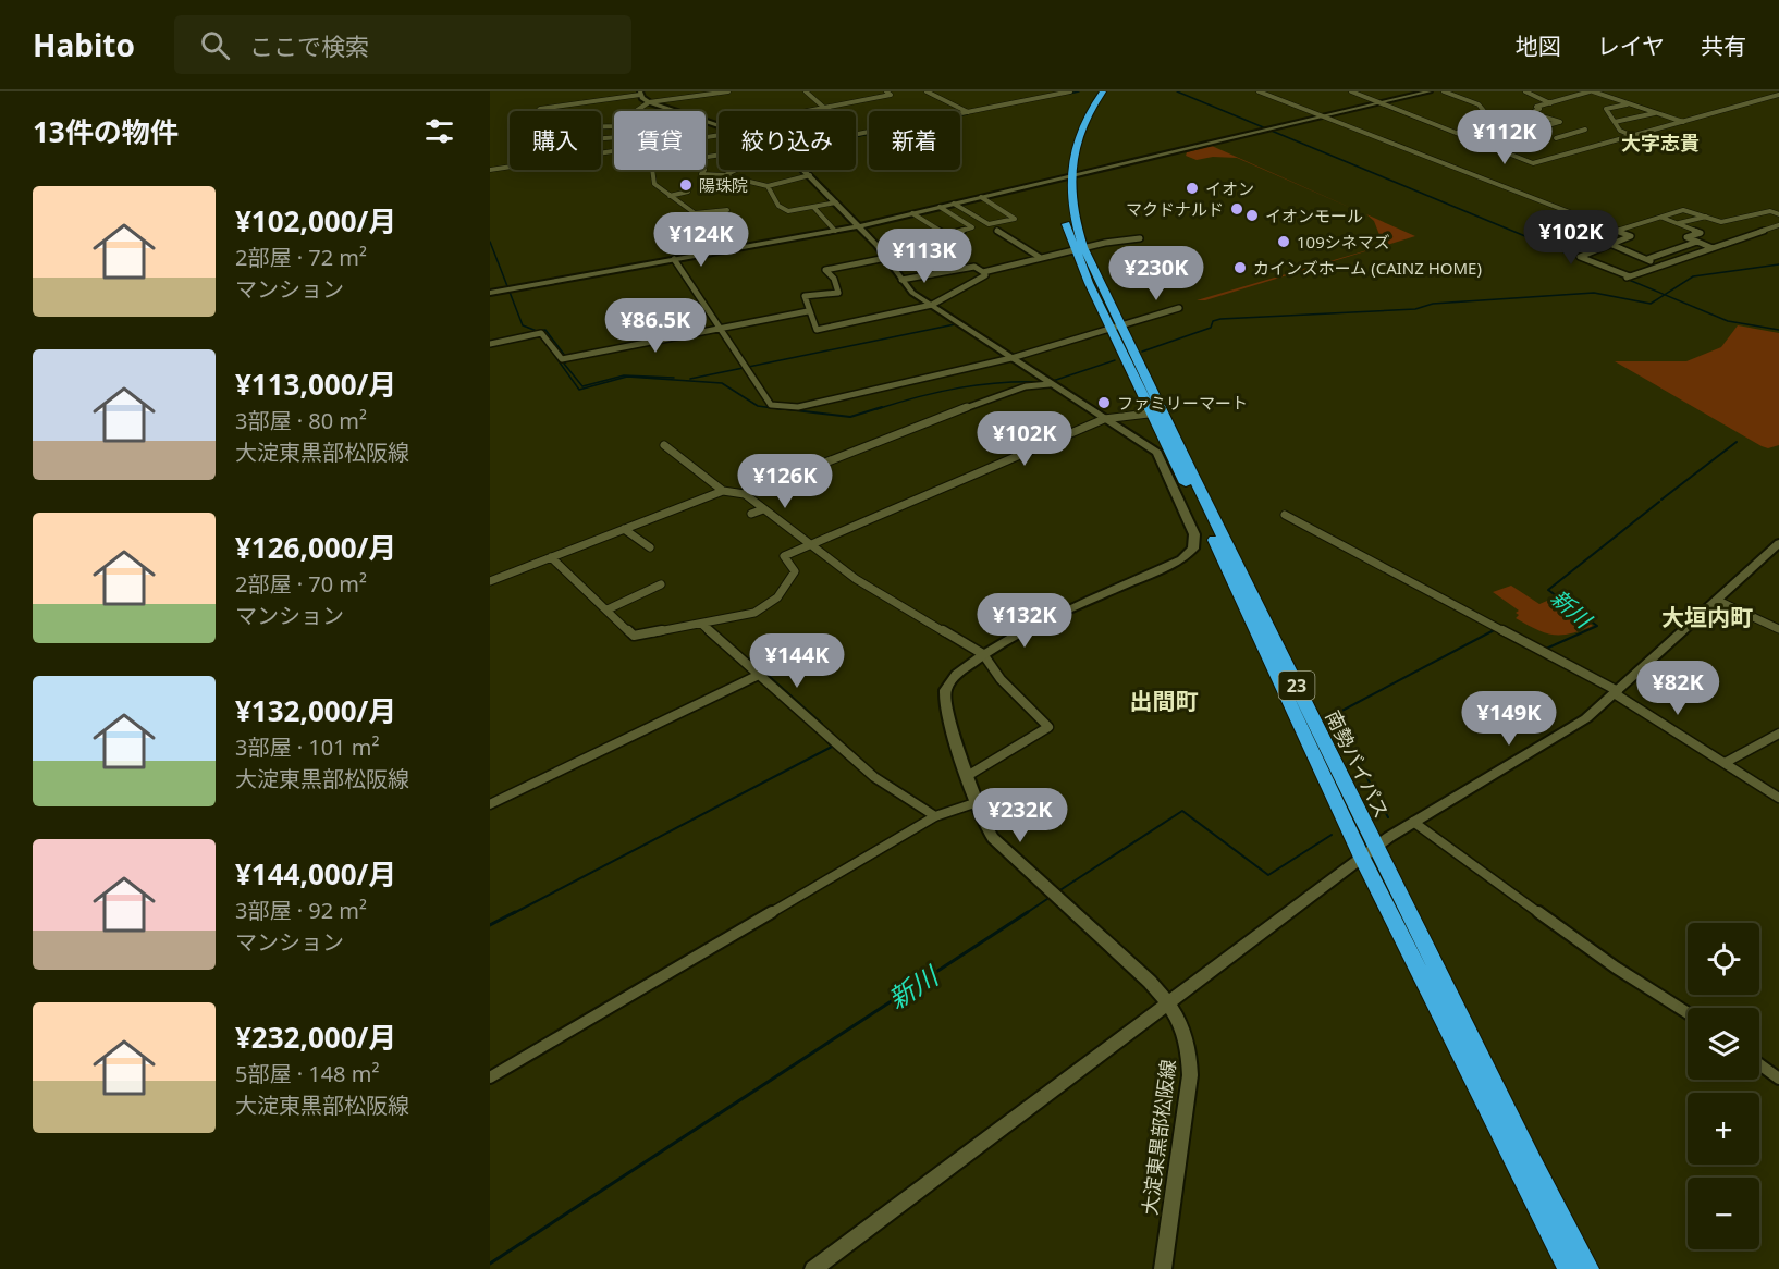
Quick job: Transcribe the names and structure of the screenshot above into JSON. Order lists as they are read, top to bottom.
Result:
{
  "streets": {
    "highway": ["23", "南勢バイパス"],
    "street": ["大淀東黒部松阪線"]
  },
  "districts": ["大字志貴", "大垣内町", "出間町"],
  "water": ["新川"],
  "places": [
    "陽珠院",
    "イオン",
    "マクドナルド",
    "イオンモール",
    "109シネマズ",
    "カインズホーム (CAINZ HOME)",
    "ファミリーマート"
  ],
  "page": {
    "header": "Habito",
    "search": "ここで検索",
    "nav": ["地図", "レイヤ", "共有"],
    "heading": "13件の物件",
    "price": [
      "¥112K",
      "¥102K",
      "¥124K",
      "¥113K",
      "¥230K",
      "¥86.5K",
      "¥102K",
      "¥126K",
      "¥132K",
      "¥144K",
      "¥82K",
      "¥149K",
      "¥232K"
    ],
    "chip": [
      "購入",
      "賃貸",
      "絞り込み",
      "新着"
    ],
    "list": [
      {
        "name": "¥102,000/月",
        "note": "2部屋 · 72 m² · マンション"
      },
      {
        "name": "¥113,000/月",
        "note": "3部屋 · 80 m² · 大淀東黒部松阪線"
      },
      {
        "name": "¥126,000/月",
        "note": "2部屋 · 70 m² · マンション"
      },
      {
        "name": "¥132,000/月",
        "note": "3部屋 · 101 m² · 大淀東黒部松阪線"
      },
      {
        "name": "¥144,000/月",
        "note": "3部屋 · 92 m² · マンション"
      },
      {
        "name": "¥232,000/月",
        "note": "5部屋 · 148 m² · 大淀東黒部松阪線"
      }
    ],
    "map_buttons": ["+", "−"]
  }
}
